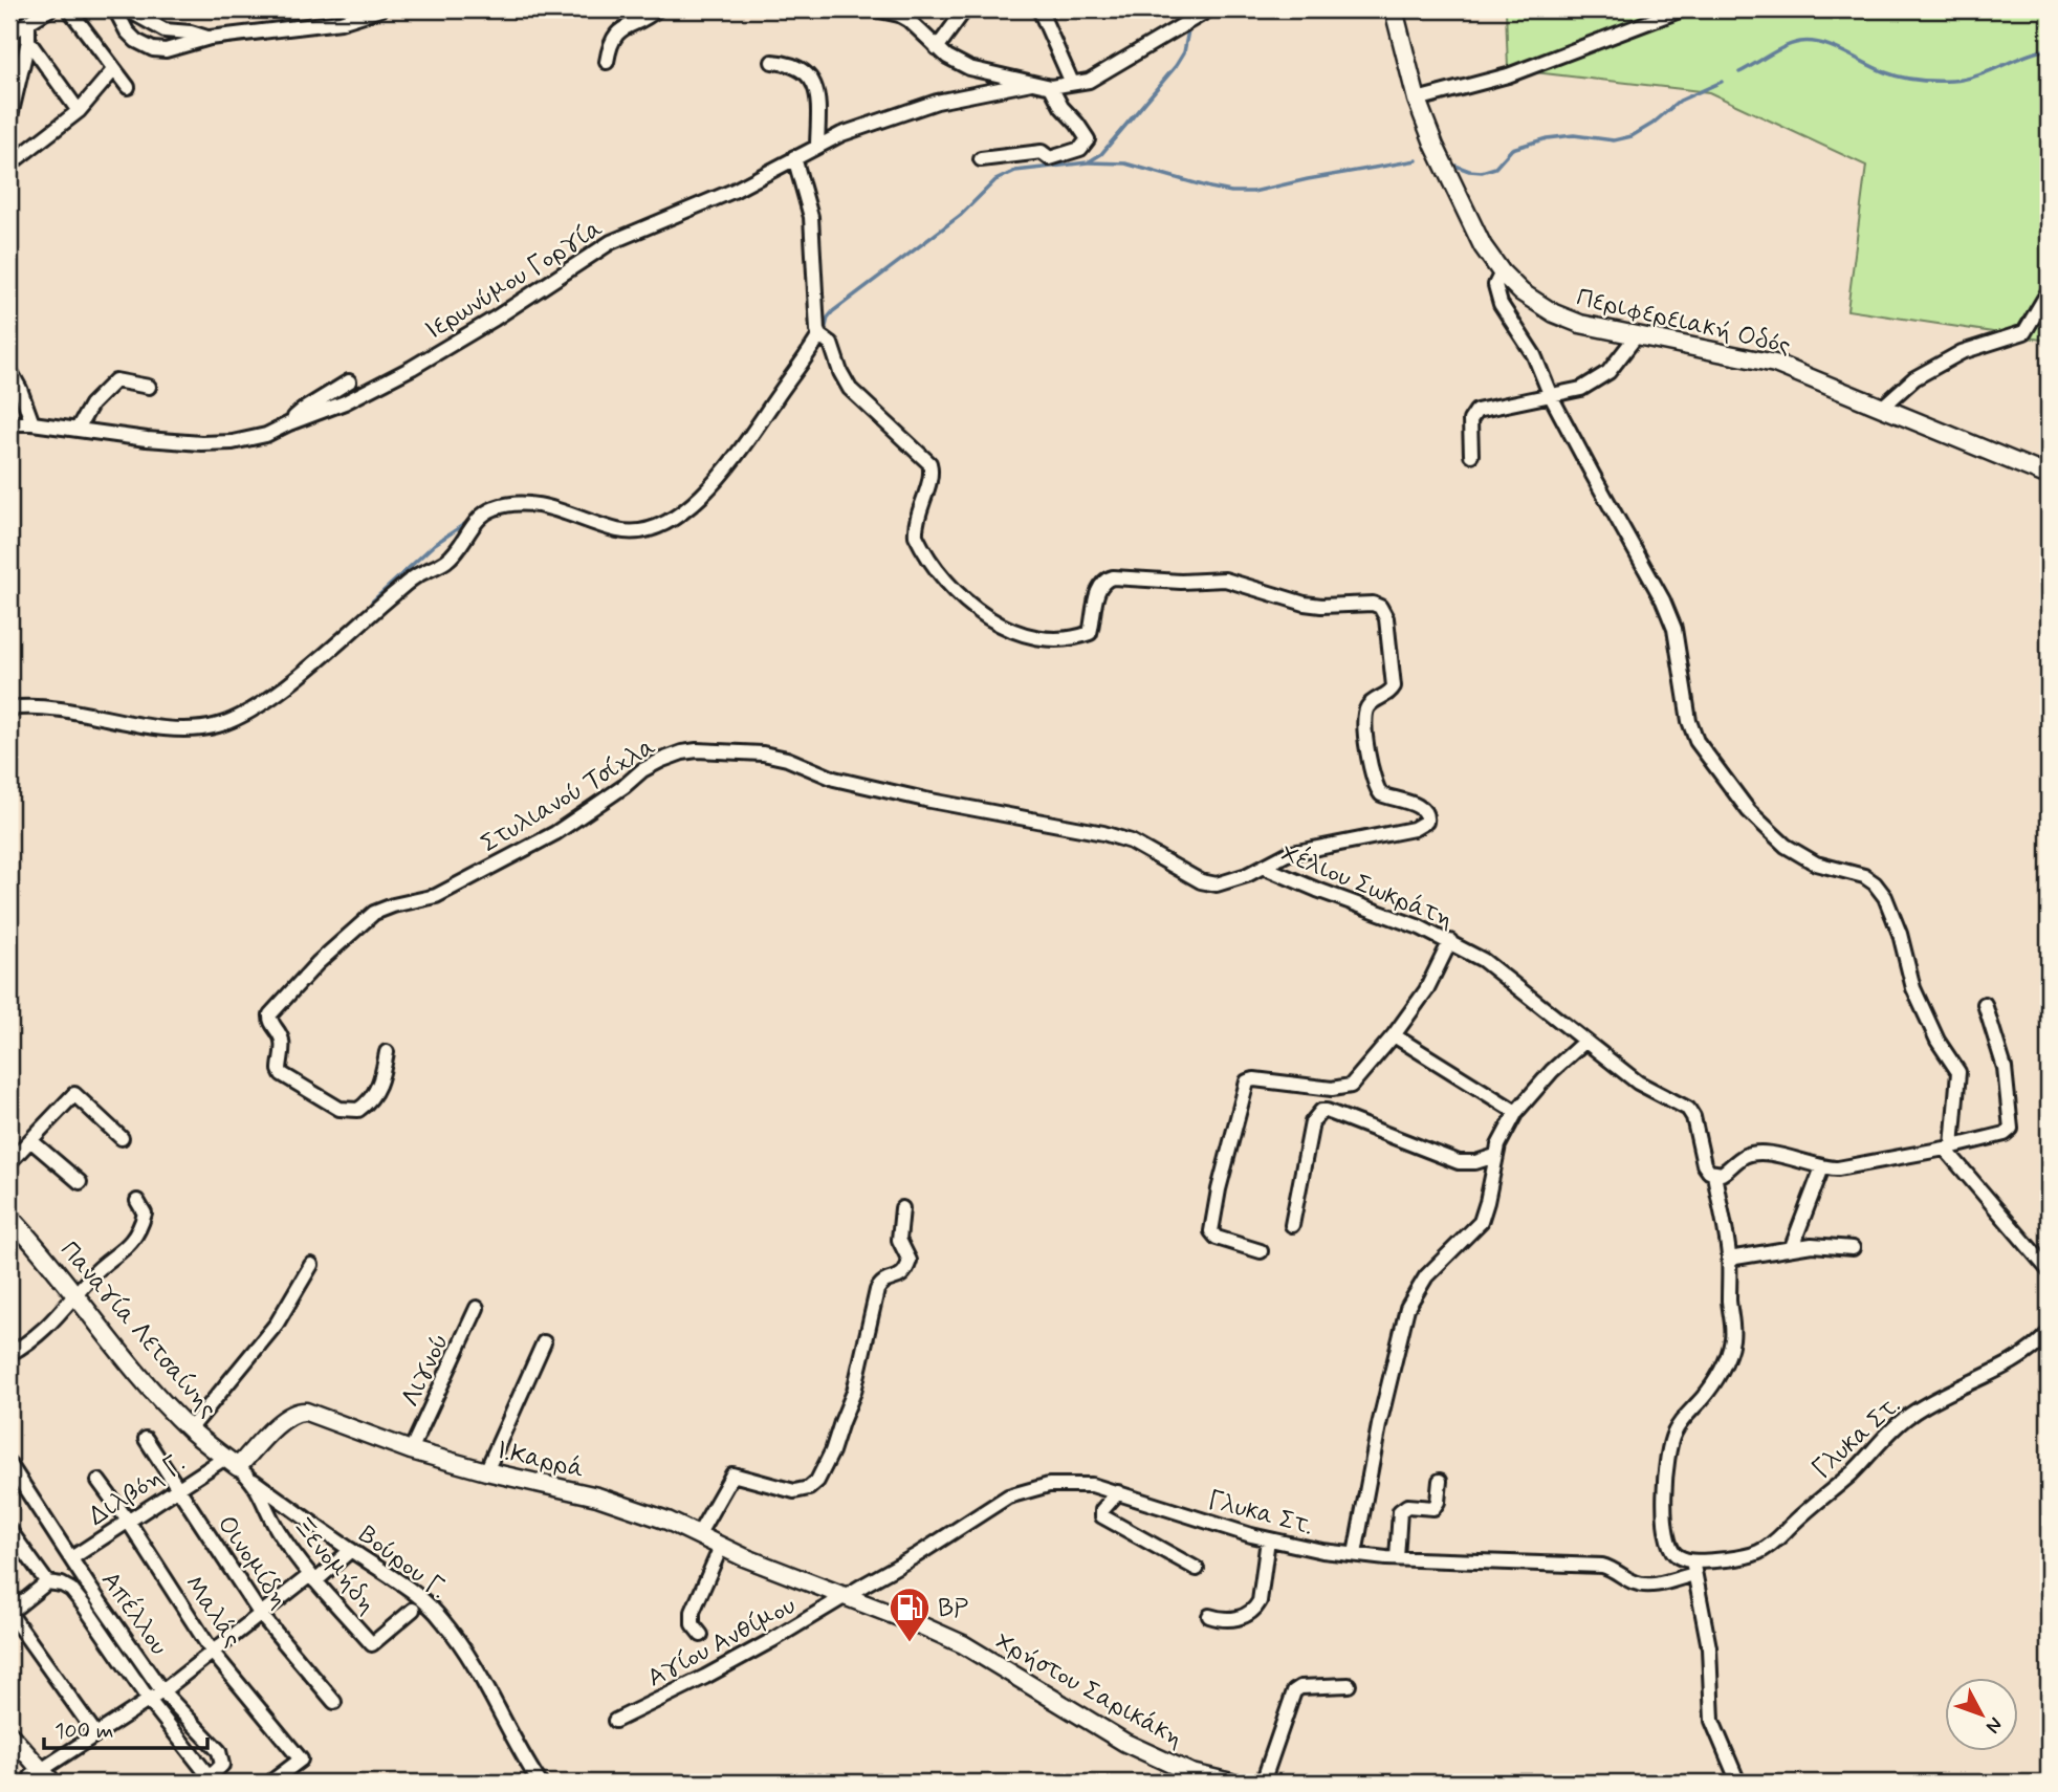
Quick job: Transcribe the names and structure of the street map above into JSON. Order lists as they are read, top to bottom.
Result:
{
  "streets": {
    "main road": [
      "Περιφερειακή Οδός",
      "Παναγία Λετσαίνης",
      "Ι.Καρρά",
      "Χρήστου Σαρικάκη"
    ],
    "street": [
      "Ιερωνύμου Γοργία",
      "Στυλιανού Τσίχλα",
      "Χέλιου Σωκράτη",
      "Λιγνού",
      "Γλυκα Στ.",
      "Διλβόη Γ.",
      "Οινομίδη",
      "Βούρου Γ.",
      "Ξενομήδη",
      "Μαλάς",
      "Απέλλου",
      "Αγίου Ανθίμου"
    ]
  },
  "crossings": [
    ["Στυλιανού Τσίχλα", "Χέλιου Σωκράτη"],
    ["Χέλιου Σωκράτη", "Γλυκα Στ."],
    ["Παναγία Λετσαίνης", "Ι.Καρρά"],
    ["Παναγία Λετσαίνης", "Διλβόη Γ."],
    ["Παναγία Λετσαίνης", "Ξενομήδη"],
    ["Λιγνού", "Ι.Καρρά"],
    ["Γλυκα Στ.", "Ι.Καρρά"],
    ["Γλυκα Στ.", "Αγίου Ανθίμου"],
    ["Γλυκα Στ.", "Χρήστου Σαρικάκη"],
    ["Ι.Καρρά", "Διλβόη Γ."],
    ["Ι.Καρρά", "Ξενομήδη"],
    ["Ι.Καρρά", "Αγίου Ανθίμου"],
    ["Ι.Καρρά", "Χρήστου Σαρικάκη"],
    ["Διλβόη Γ.", "Οινομίδη"],
    ["Διλβόη Γ.", "Ξενομήδη"],
    ["Διλβόη Γ.", "Μαλάς"],
    ["Διλβόη Γ.", "Απέλλου"],
    ["Βούρου Γ.", "Ξενομήδη"],
    ["Αγίου Ανθίμου", "Χρήστου Σαρικάκη"]
  ],
  "places": {
    "fuel station": ["BP"]
  },
  "scale_bar": "100 m",
  "north": "bottom right"
}
